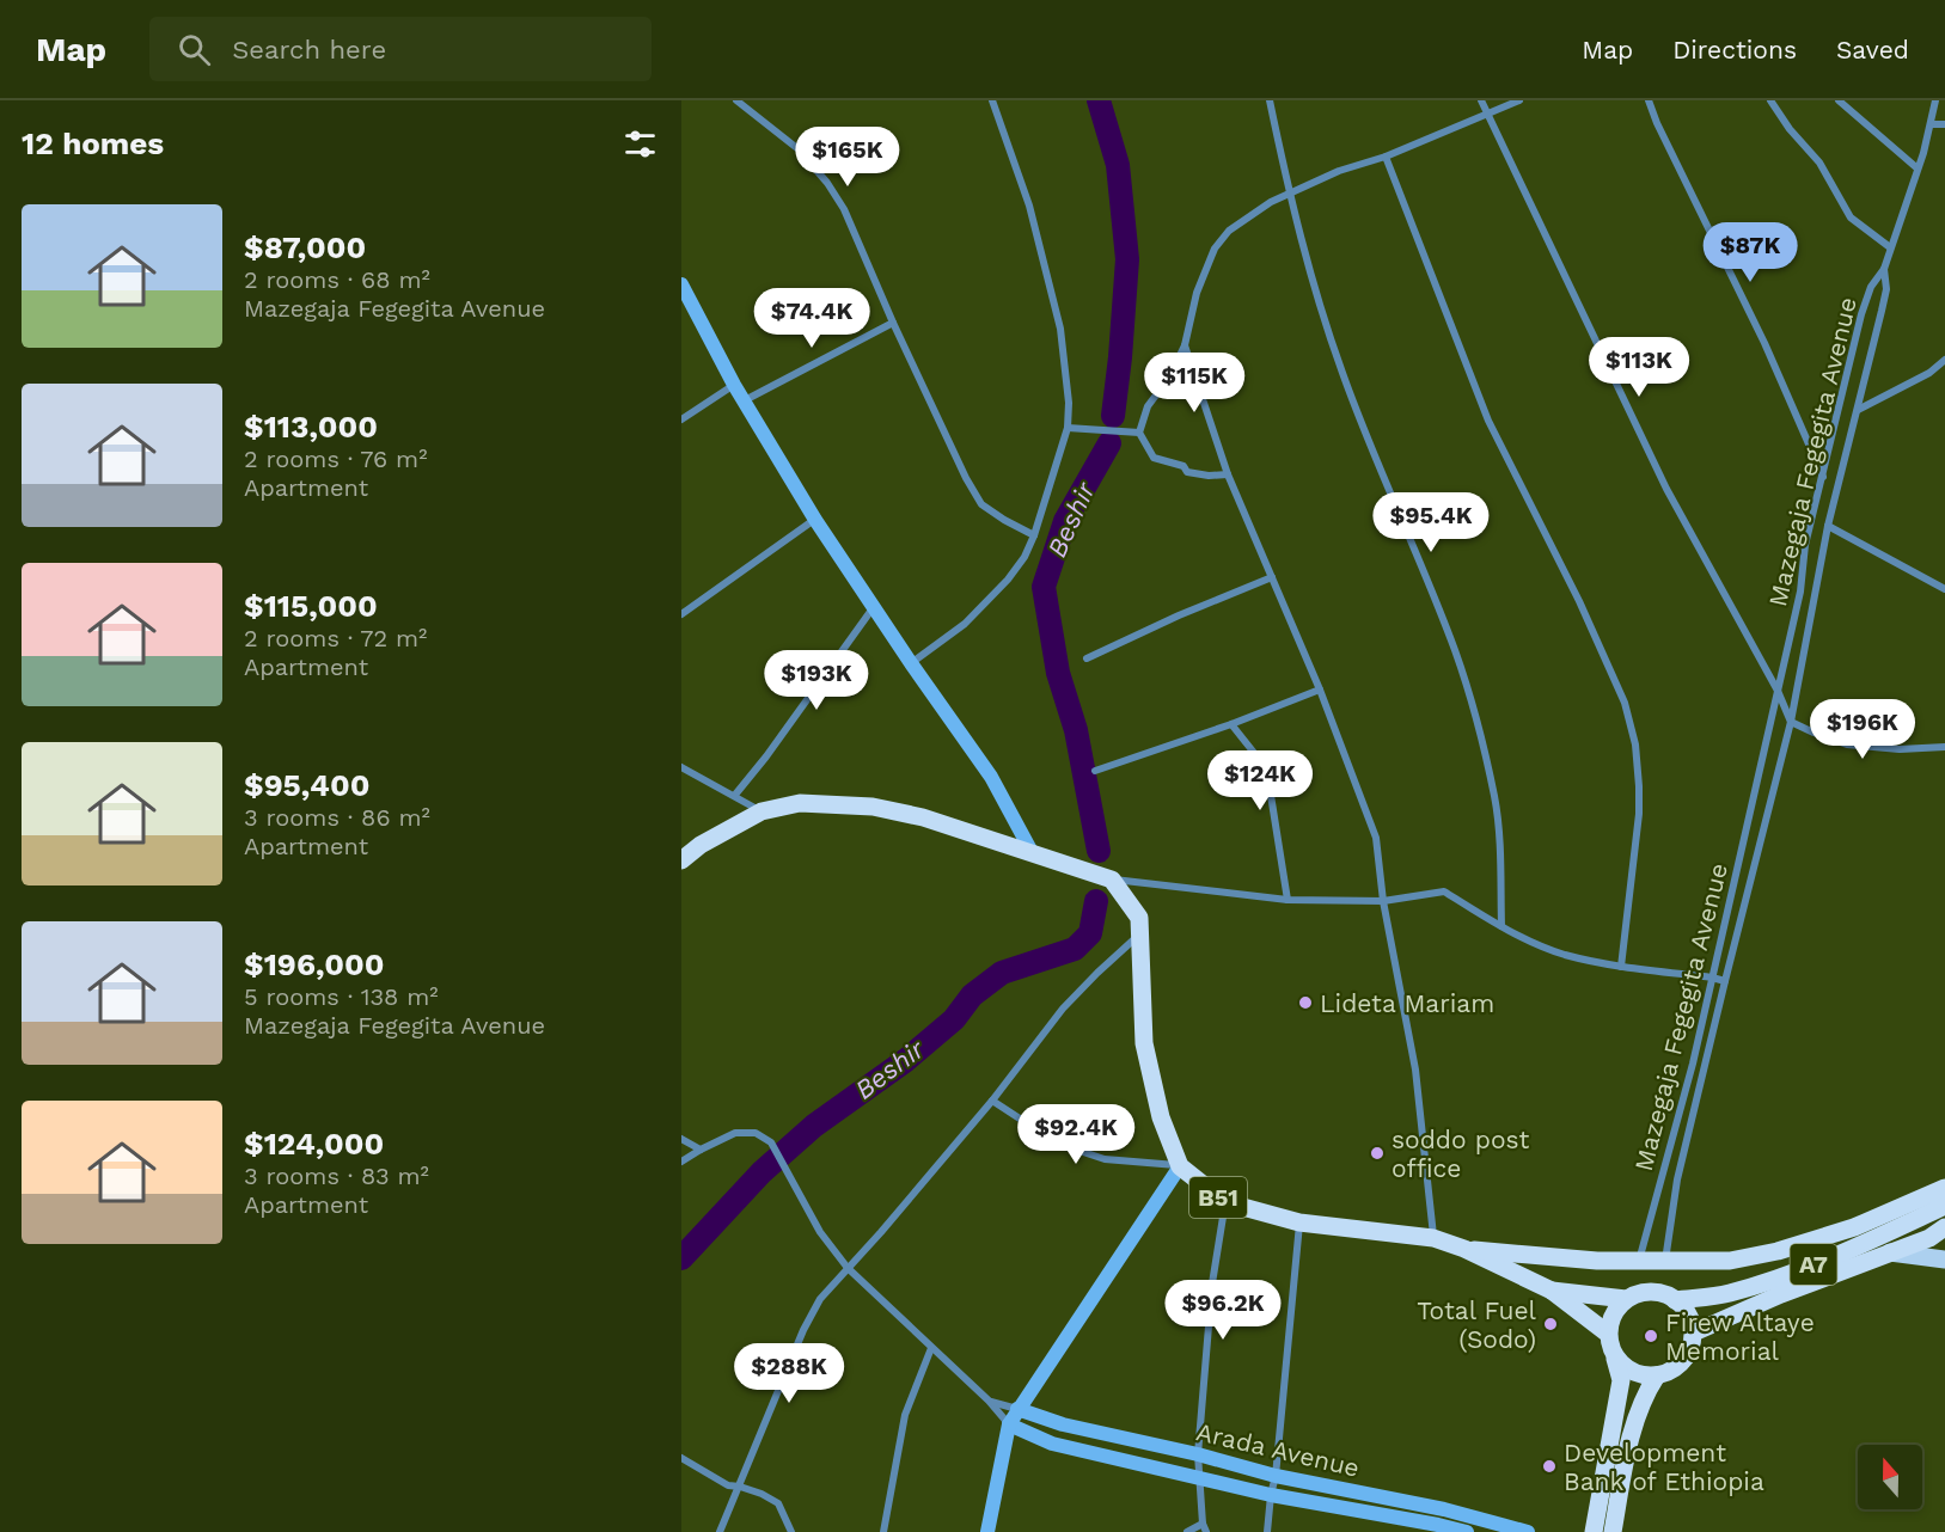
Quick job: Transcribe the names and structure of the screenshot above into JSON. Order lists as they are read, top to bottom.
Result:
{
  "streets": {
    "highway": ["B51", "A7"],
    "main road": ["Arada Avenue"],
    "street": ["Mazegaja Fegegita Avenue"]
  },
  "crossings": [
    ["B51", "A7"]
  ],
  "water": ["Beshir"],
  "places": [
    "Lideta Mariam",
    "soddo post office",
    "Total Fuel (Sodo)",
    "Firew Altaye Memorial",
    "Development Bank of Ethiopia"
  ],
  "north": "top",
  "page": {
    "header": "Map",
    "search": "Search here",
    "nav": ["Map", "Directions", "Saved"],
    "heading": "12 homes",
    "price": [
      "$165K",
      "$87K",
      "$74.4K",
      "$113K",
      "$115K",
      "$95.4K",
      "$193K",
      "$196K",
      "$124K",
      "$92.4K",
      "$96.2K",
      "$288K"
    ],
    "list": [
      {
        "name": "$87,000",
        "note": "2 rooms · 68 m² · Mazegaja Fegegita Avenue"
      },
      {
        "name": "$113,000",
        "note": "2 rooms · 76 m² · Apartment"
      },
      {
        "name": "$115,000",
        "note": "2 rooms · 72 m² · Apartment"
      },
      {
        "name": "$95,400",
        "note": "3 rooms · 86 m² · Apartment"
      },
      {
        "name": "$196,000",
        "note": "5 rooms · 138 m² · Mazegaja Fegegita Avenue"
      },
      {
        "name": "$124,000",
        "note": "3 rooms · 83 m² · Apartment"
      }
    ]
  }
}
